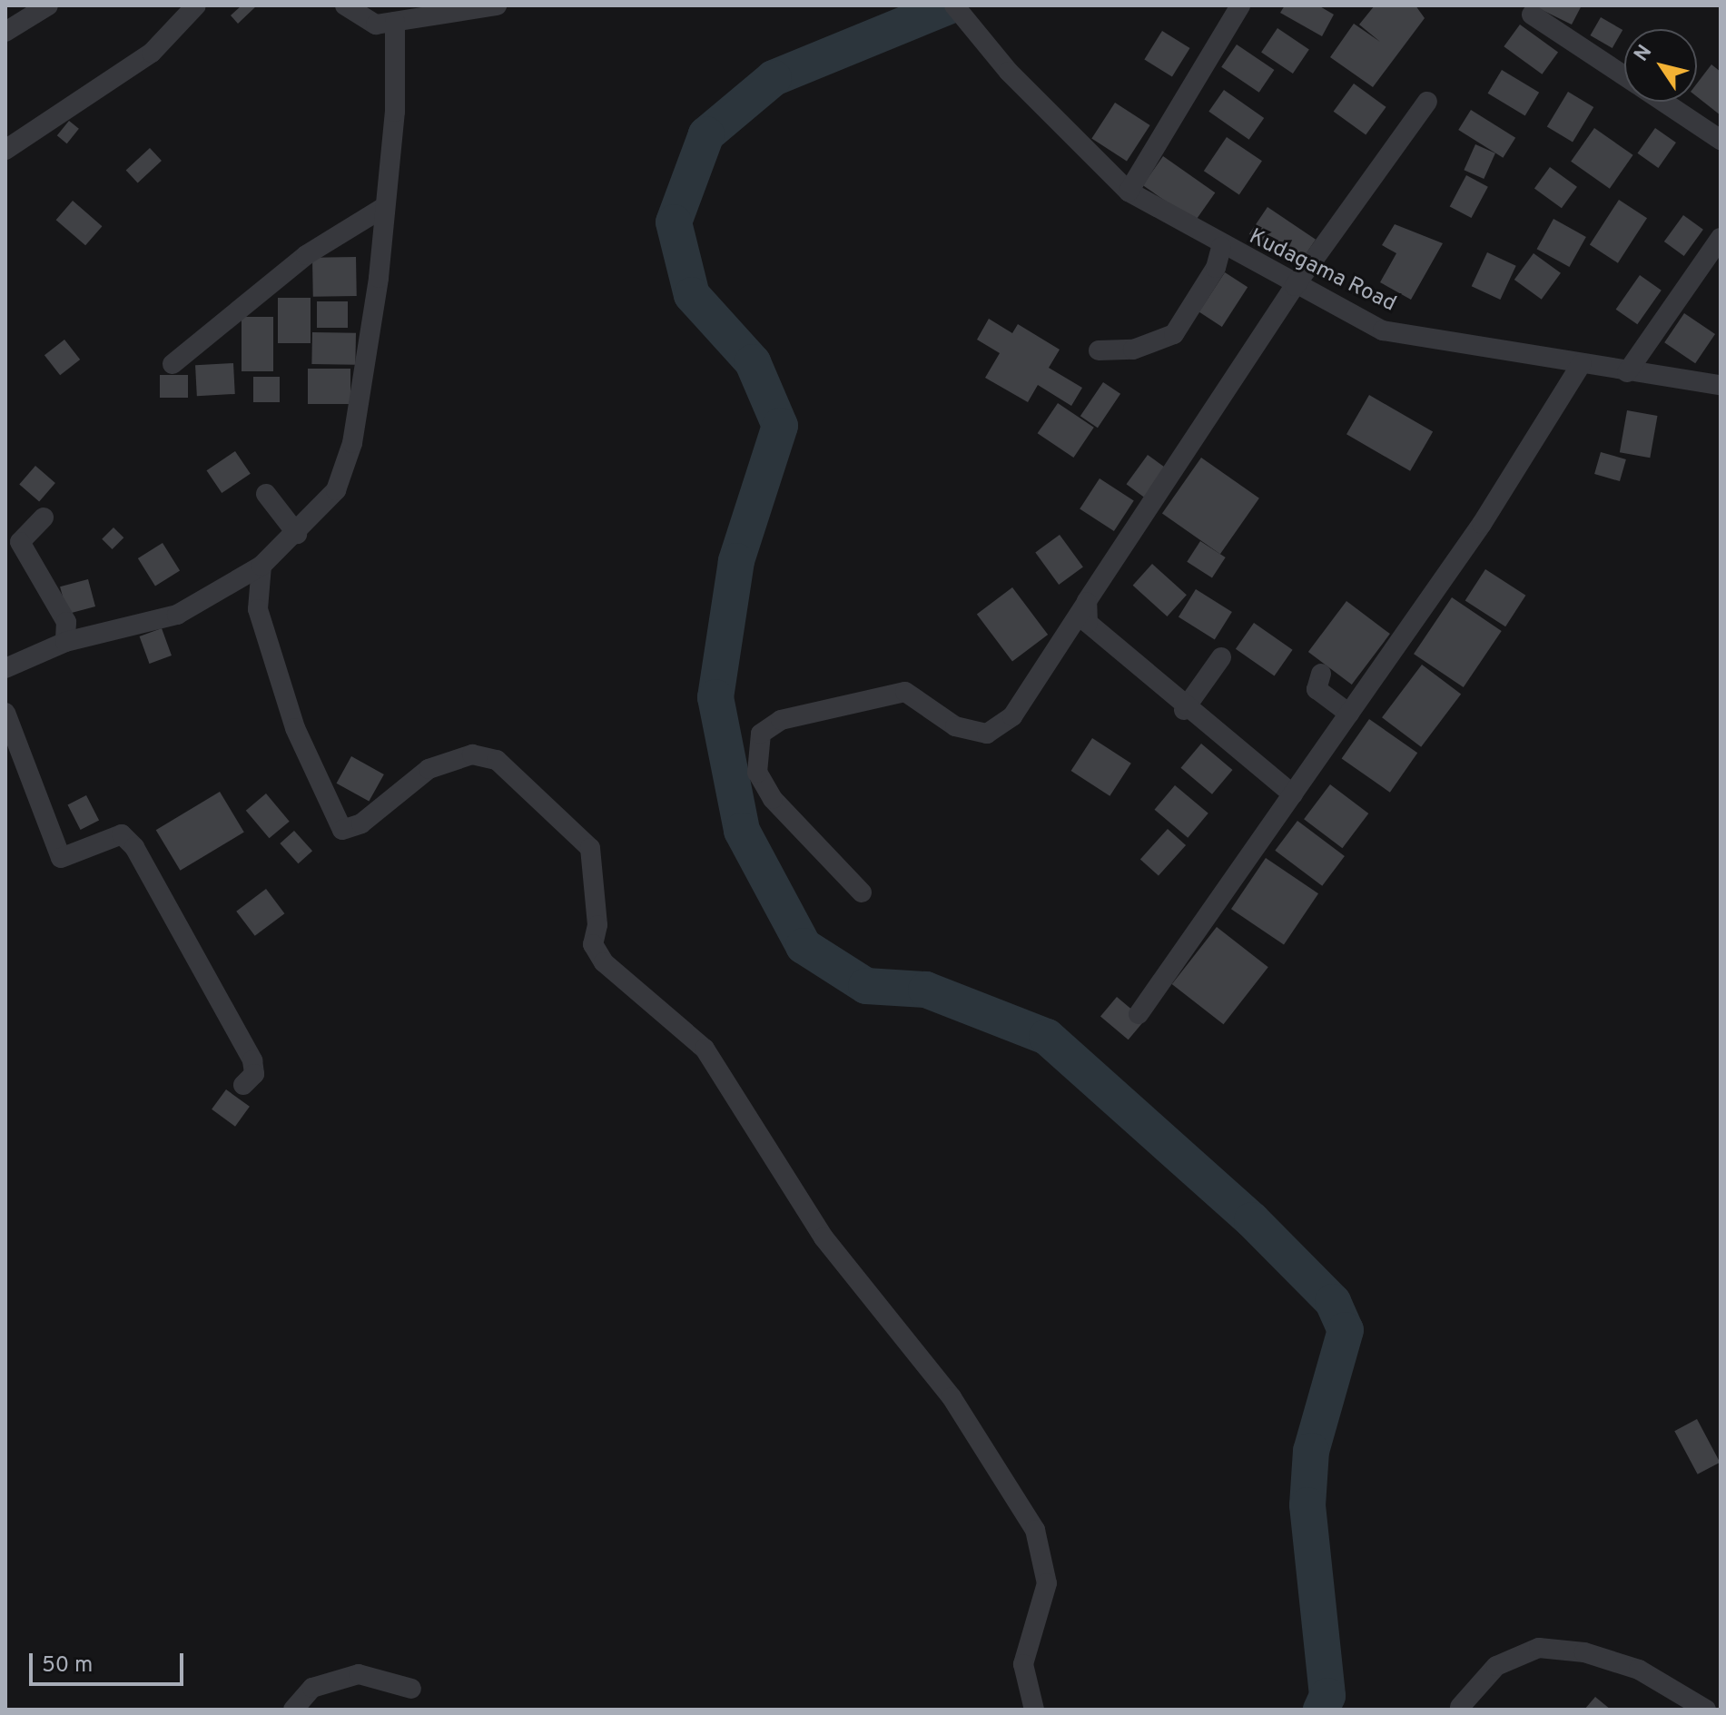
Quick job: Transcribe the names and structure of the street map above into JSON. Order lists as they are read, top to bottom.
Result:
{
  "streets": {
    "street": ["Kudagama Road"]
  },
  "scale_bar": "50 m",
  "north": "top left"
}
